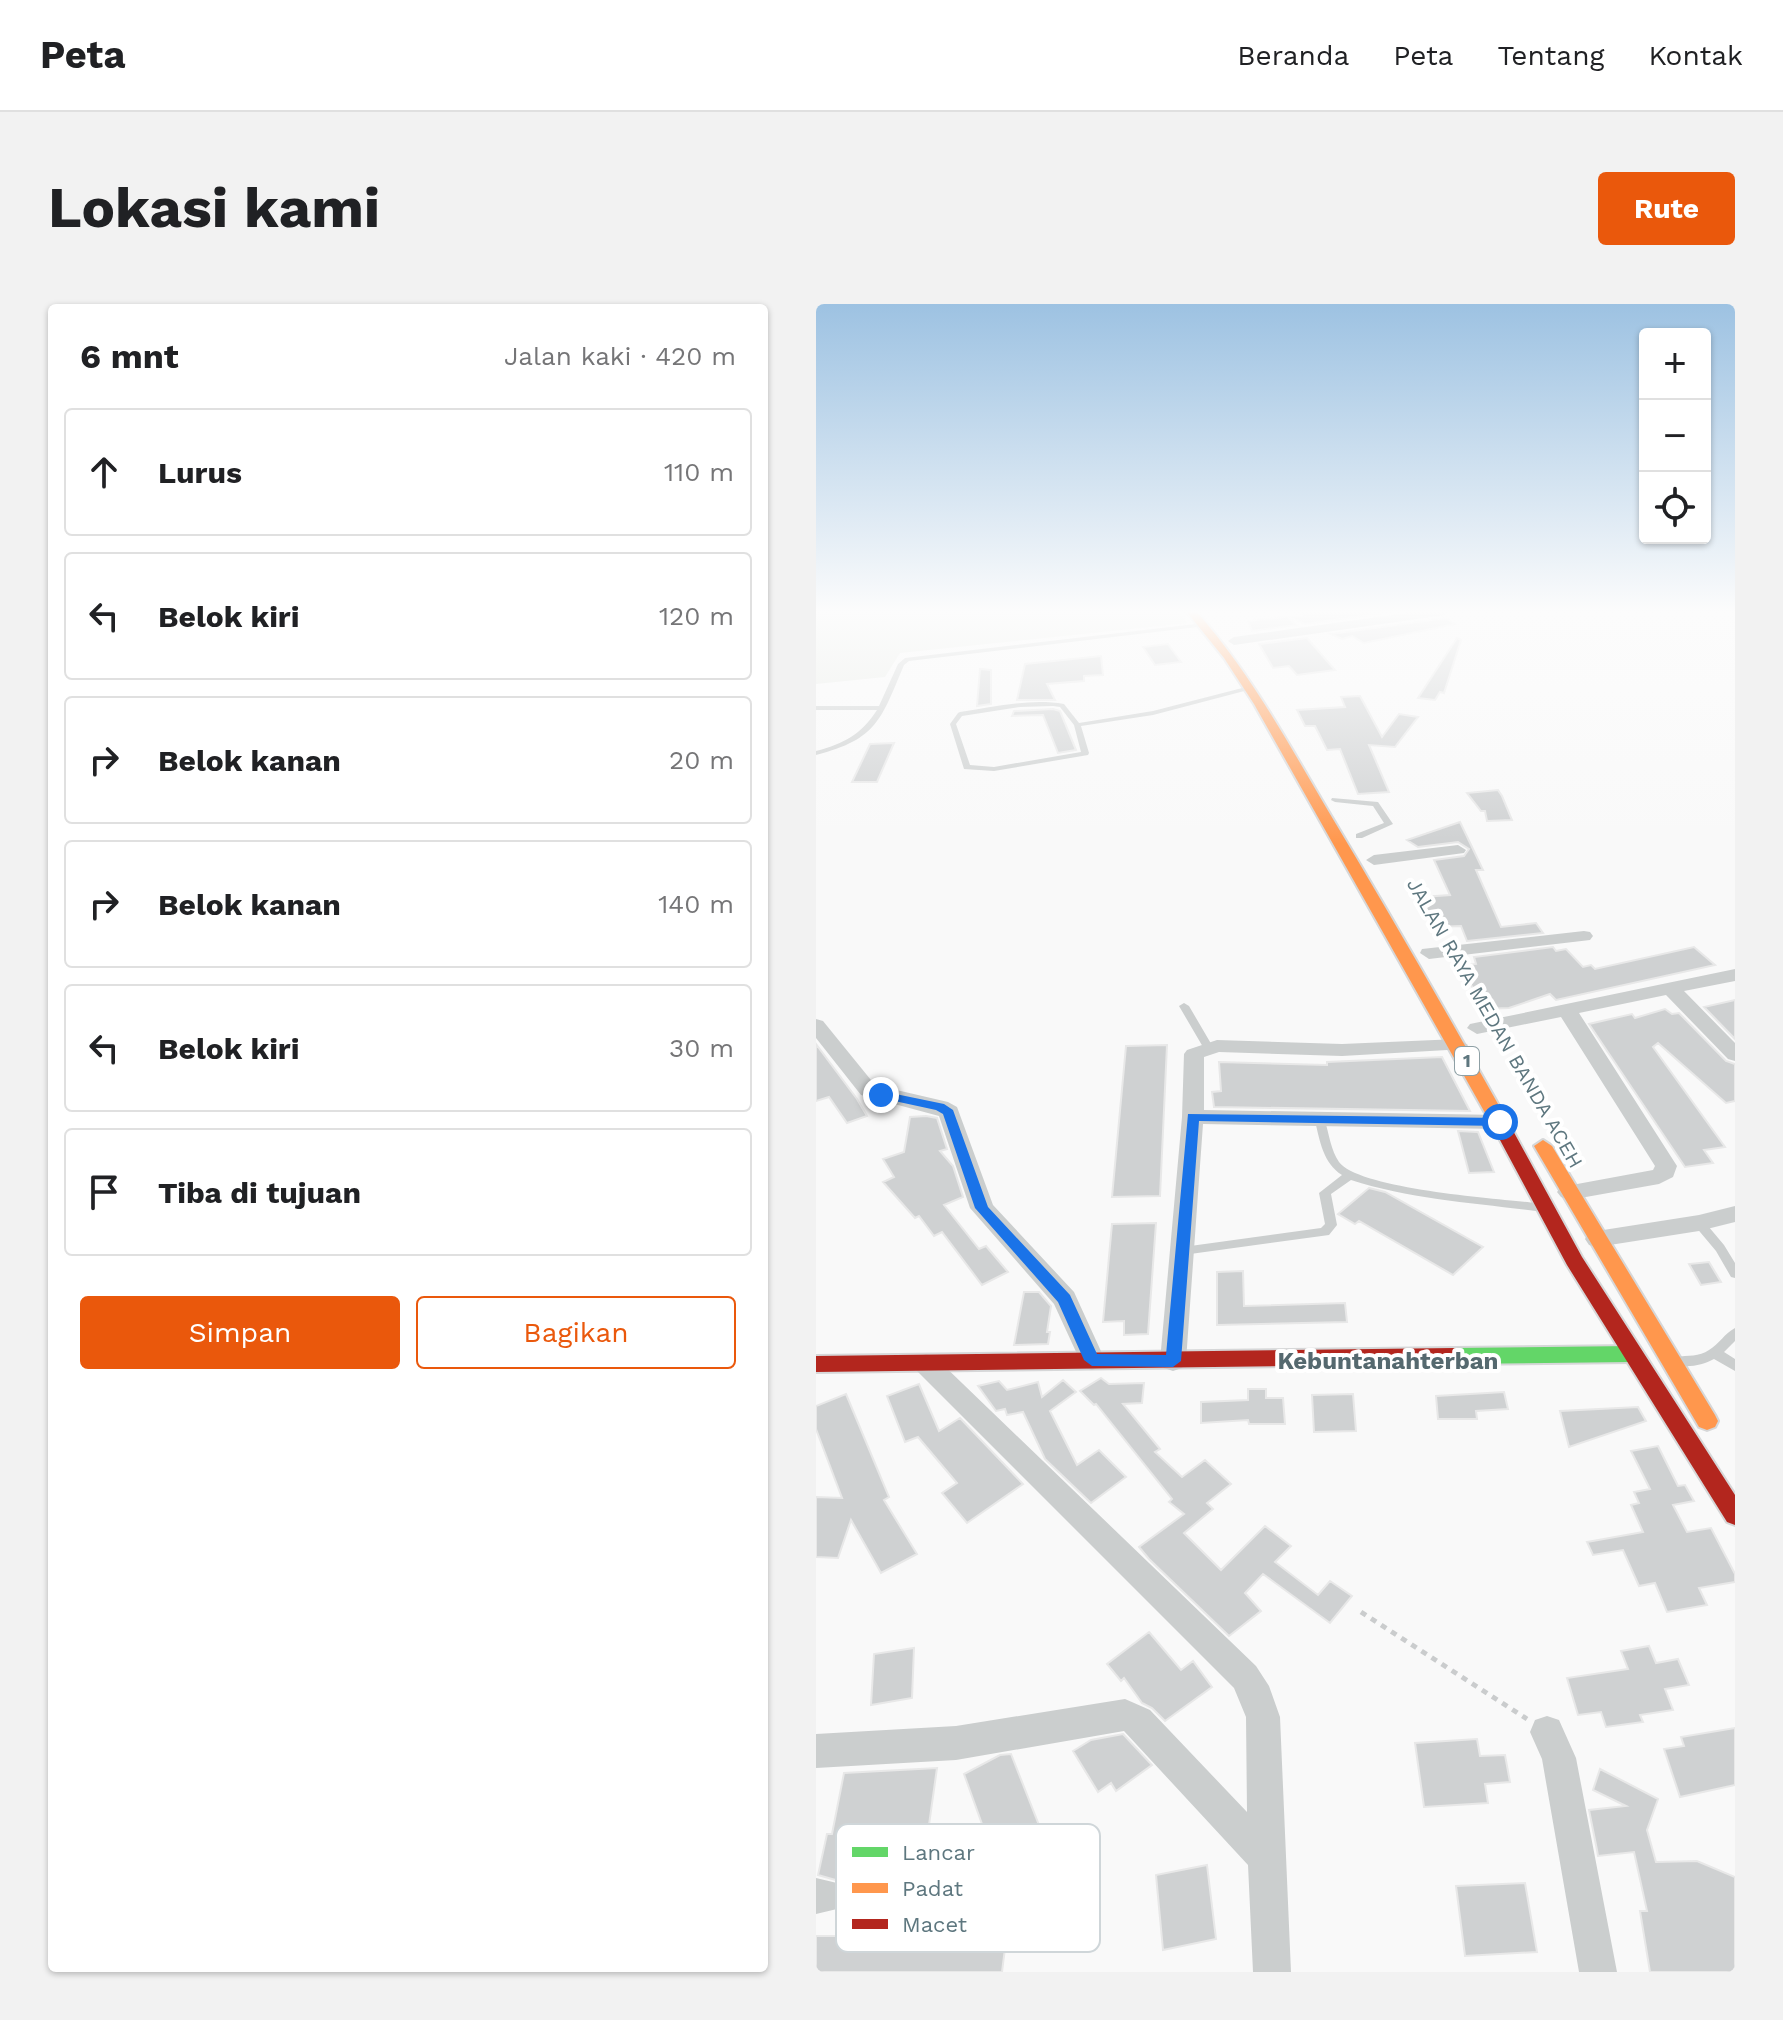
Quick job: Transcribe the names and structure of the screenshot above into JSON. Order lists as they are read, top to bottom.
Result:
{
  "streets": {
    "main road": ["JALAN RAYA MEDAN BANDA ACEH", "1"]
  },
  "districts": ["Kebuntanahterban"],
  "legend": ["Lancar", "Padat", "Macet"],
  "page": {
    "header": "Peta",
    "nav": [
      "Beranda",
      "Peta",
      "Tentang",
      "Kontak"
    ],
    "buttons": [
      "Rute",
      ["Simpan", "Bagikan"]
    ],
    "title": "Lokasi kami",
    "heading": ["6 mnt", "Jalan kaki · 420 m"],
    "map_buttons": ["+", "−"],
    "list": [
      ["Lurus", "110 m"],
      ["Belok kiri", "120 m"],
      ["Belok kanan", "20 m"],
      ["Belok kanan", "140 m"],
      ["Belok kiri", "30 m"],
      "Tiba di tujuan"
    ]
  }
}
